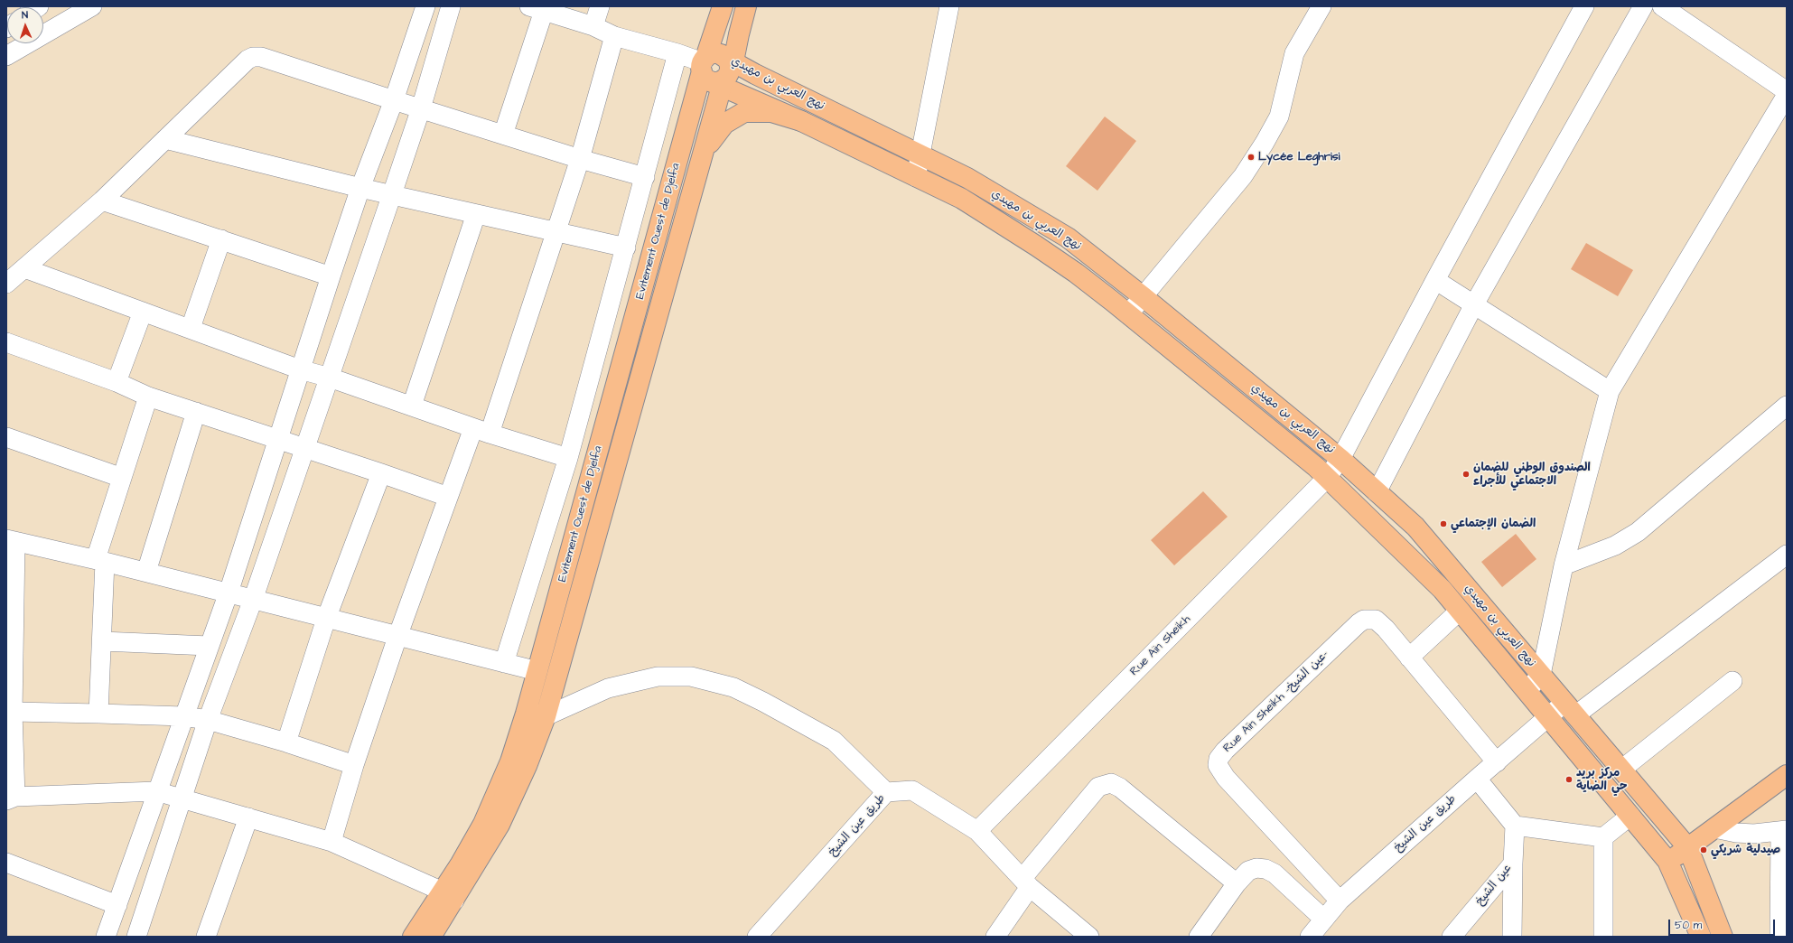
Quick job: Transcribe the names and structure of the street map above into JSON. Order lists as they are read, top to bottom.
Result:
{
  "streets": {
    "main road": ["نهج العربي بن مهيدي", "Evitement Ouest de Djelfa"],
    "street": [
      "Rue Aïn Sheikh",
      "Rue Aïn Sheikh -عين الشيخ-",
      "طريق عين الشيخ",
      "عين الشيخ"
    ]
  },
  "crossings": [
    ["نهج العربي بن مهيدي", "Evitement Ouest de Djelfa"],
    ["نهج العربي بن مهيدي", "Rue Aïn Sheikh"],
    ["نهج العربي بن مهيدي", "طريق عين الشيخ"],
    ["Rue Aïn Sheikh", "طريق عين الشيخ"],
    ["Rue Aïn Sheikh -عين الشيخ-", "طريق عين الشيخ"]
  ],
  "places": [
    "Lycée Leghrisi",
    "الصندوق الوطني للضمان الاجتماعي للأجراء",
    "الضمان الإجتماعي",
    "مركز بريد حي الضاية",
    "صيدلية شريكي"
  ],
  "scale_bar": "50 m",
  "north": "top"
}
